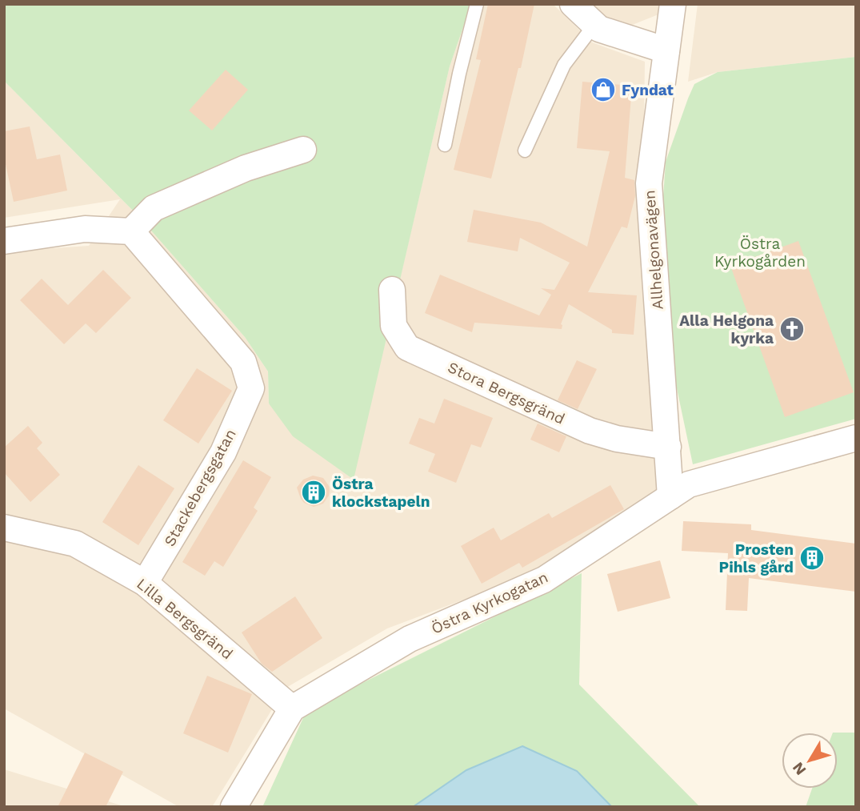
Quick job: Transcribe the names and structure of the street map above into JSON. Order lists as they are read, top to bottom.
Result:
{
  "streets": {
    "street": [
      "Allhelgonavägen",
      "Stora Bergsgränd",
      "Stackebergsgatan",
      "Östra Kyrkogatan",
      "Lilla Bergsgränd"
    ]
  },
  "crossings": [
    ["Allhelgonavägen", "Stora Bergsgränd"],
    ["Allhelgonavägen", "Östra Kyrkogatan"],
    ["Stackebergsgatan", "Lilla Bergsgränd"],
    ["Östra Kyrkogatan", "Lilla Bergsgränd"]
  ],
  "parks": ["Östra Kyrkogården"],
  "places": {
    "shop": ["Fyndat"],
    "church": ["Alla Helgona kyrka"],
    "building": ["Östra klockstapeln", "Prosten Pihls gård"]
  },
  "north": "bottom left"
}
